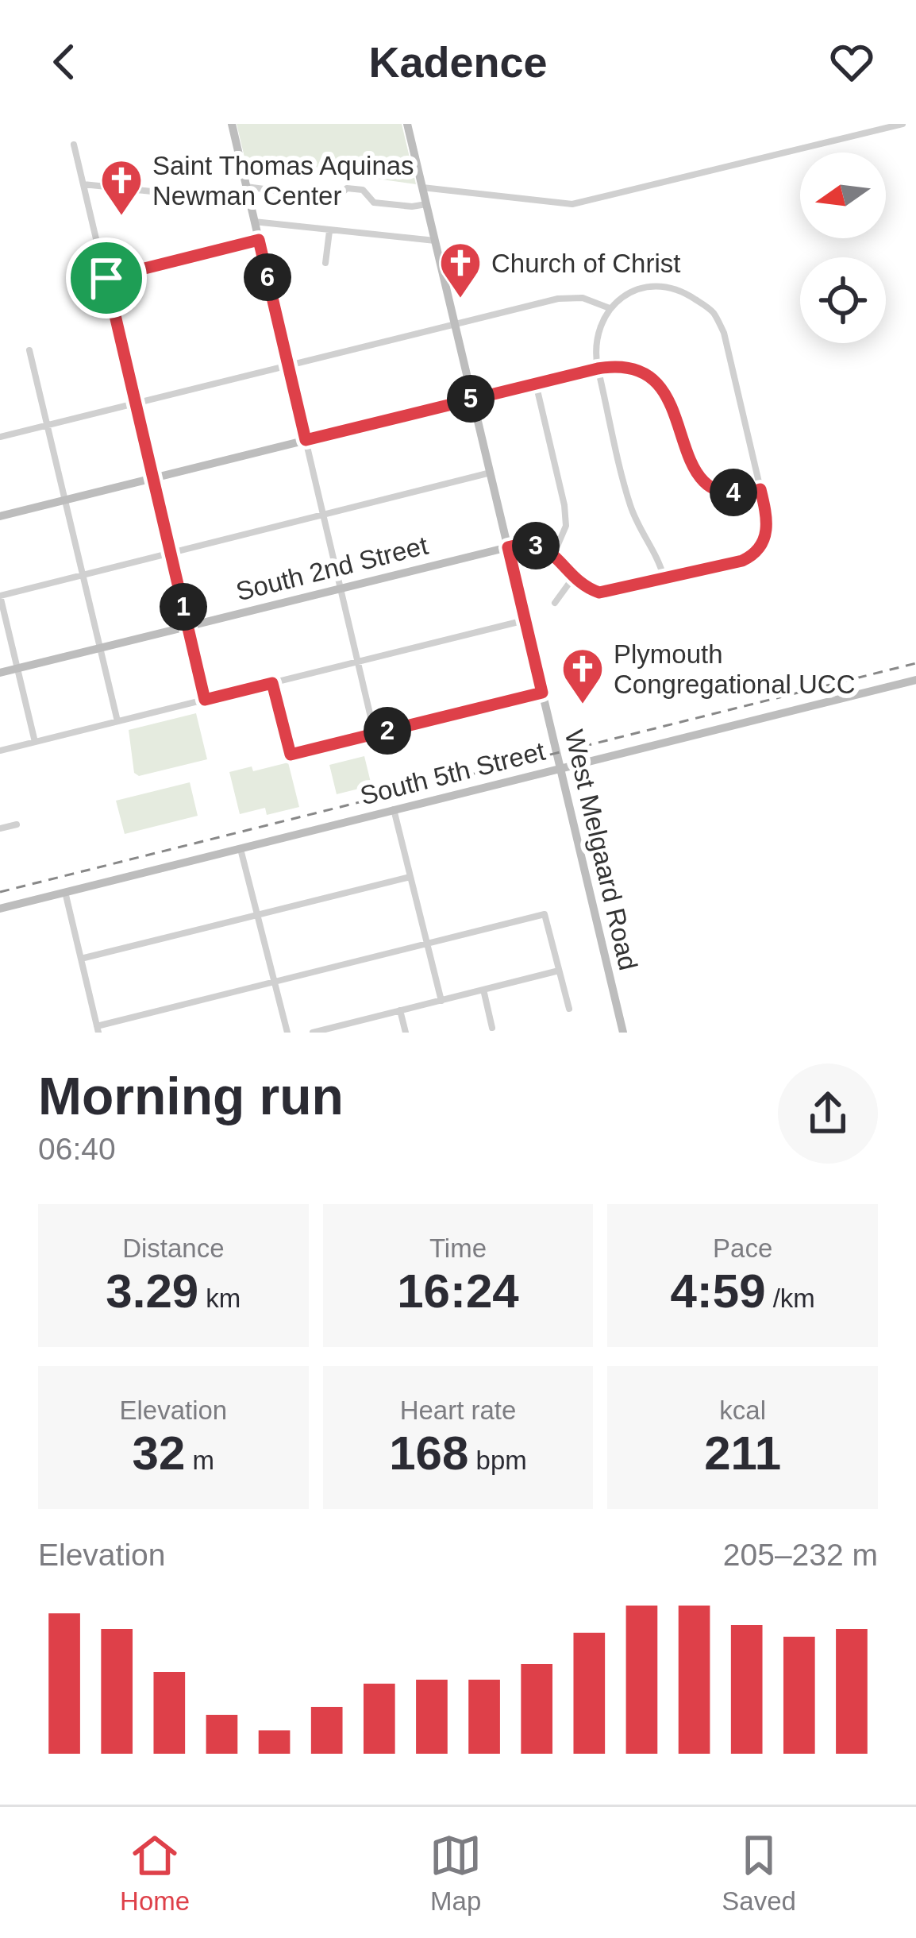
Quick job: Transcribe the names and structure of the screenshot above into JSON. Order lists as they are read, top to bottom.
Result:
{
  "streets": {
    "street": ["South 2nd Street", "South 5th Street", "West Melgaard Road"]
  },
  "crossings": [
    ["South 2nd Street", "West Melgaard Road"],
    ["South 5th Street", "West Melgaard Road"]
  ],
  "places": {
    "church": ["Saint Thomas Aquinas Newman Center", "Church of Christ", "Plymouth Congregational UCC"]
  },
  "north": "left",
  "page": {
    "header": "Kadence",
    "pins": [
      "6",
      "5",
      "4",
      "3",
      "1",
      "2"
    ],
    "heading": ["Morning run", "06:40"],
    "stats": [
      ["Distance", "3.29 km"],
      ["Time", "16:24"],
      ["Pace", "4:59 /km"],
      ["Elevation", "32 m"],
      ["Heart rate", "168 bpm"],
      ["kcal", "211"]
    ],
    "chart": ["Elevation", "205–232 m"],
    "tabs": ["Home", "Map", "Saved"]
  }
}
